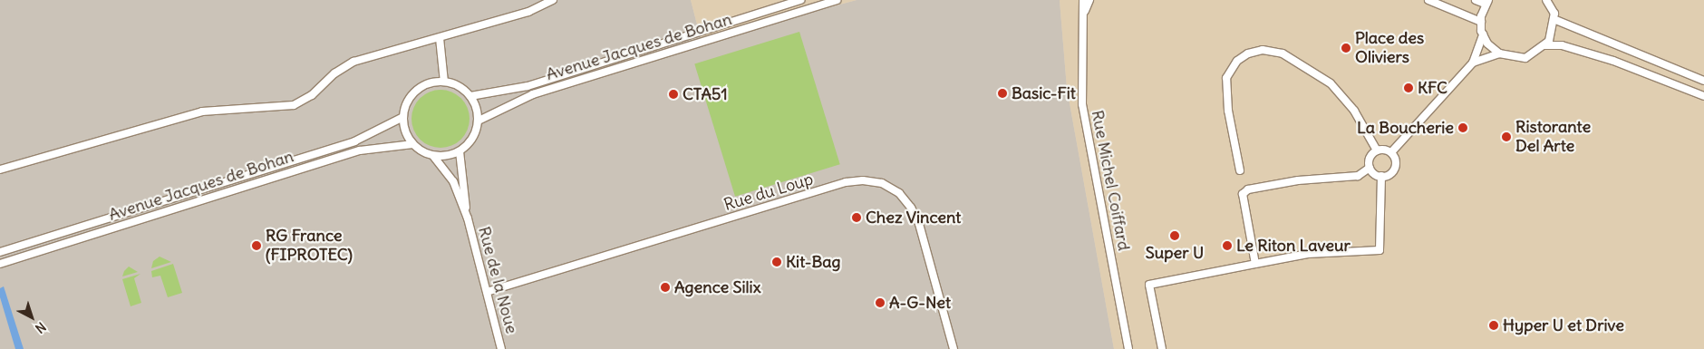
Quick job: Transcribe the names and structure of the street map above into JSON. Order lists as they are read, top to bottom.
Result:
{
  "streets": {
    "street": [
      "Avenue Jacques de Bohan",
      "Rue Michel Coiffard",
      "Rue du Loup",
      "Rue de la Noue"
    ]
  },
  "crossings": [
    ["Rue du Loup", "Rue de la Noue"]
  ],
  "places": [
    "Place des Oliviers",
    "KFC",
    "Basic-Fit",
    "CTA51",
    "La Boucherie",
    "Ristorante Del Arte",
    "Chez Vincent",
    "Super U",
    "RG France (FIPROTEC)",
    "Le Riton Laveur",
    "Kit-Bag",
    "Agence Silix",
    "A-G-Net",
    "Hyper U et Drive"
  ],
  "north": "bottom right"
}
